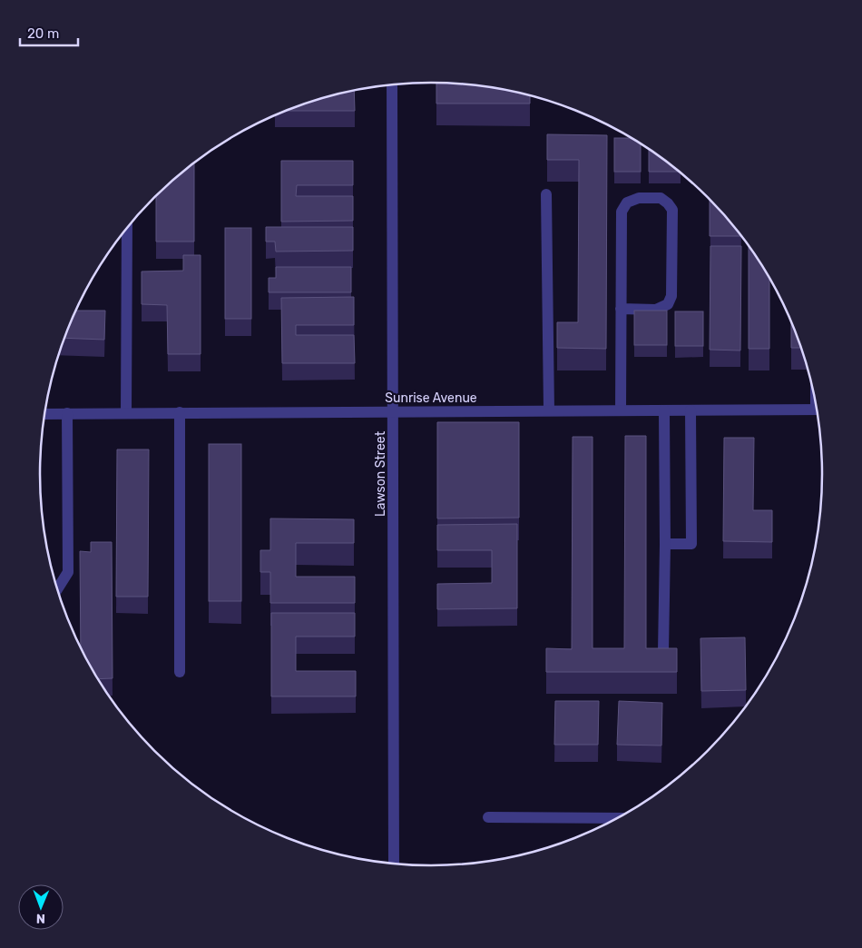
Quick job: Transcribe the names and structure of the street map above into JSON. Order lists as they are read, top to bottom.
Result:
{
  "streets": {
    "street": ["Sunrise Avenue", "Lawson Street"]
  },
  "crossings": [
    ["Sunrise Avenue", "Lawson Street"]
  ],
  "scale_bar": "20 m",
  "north": "bottom"
}
